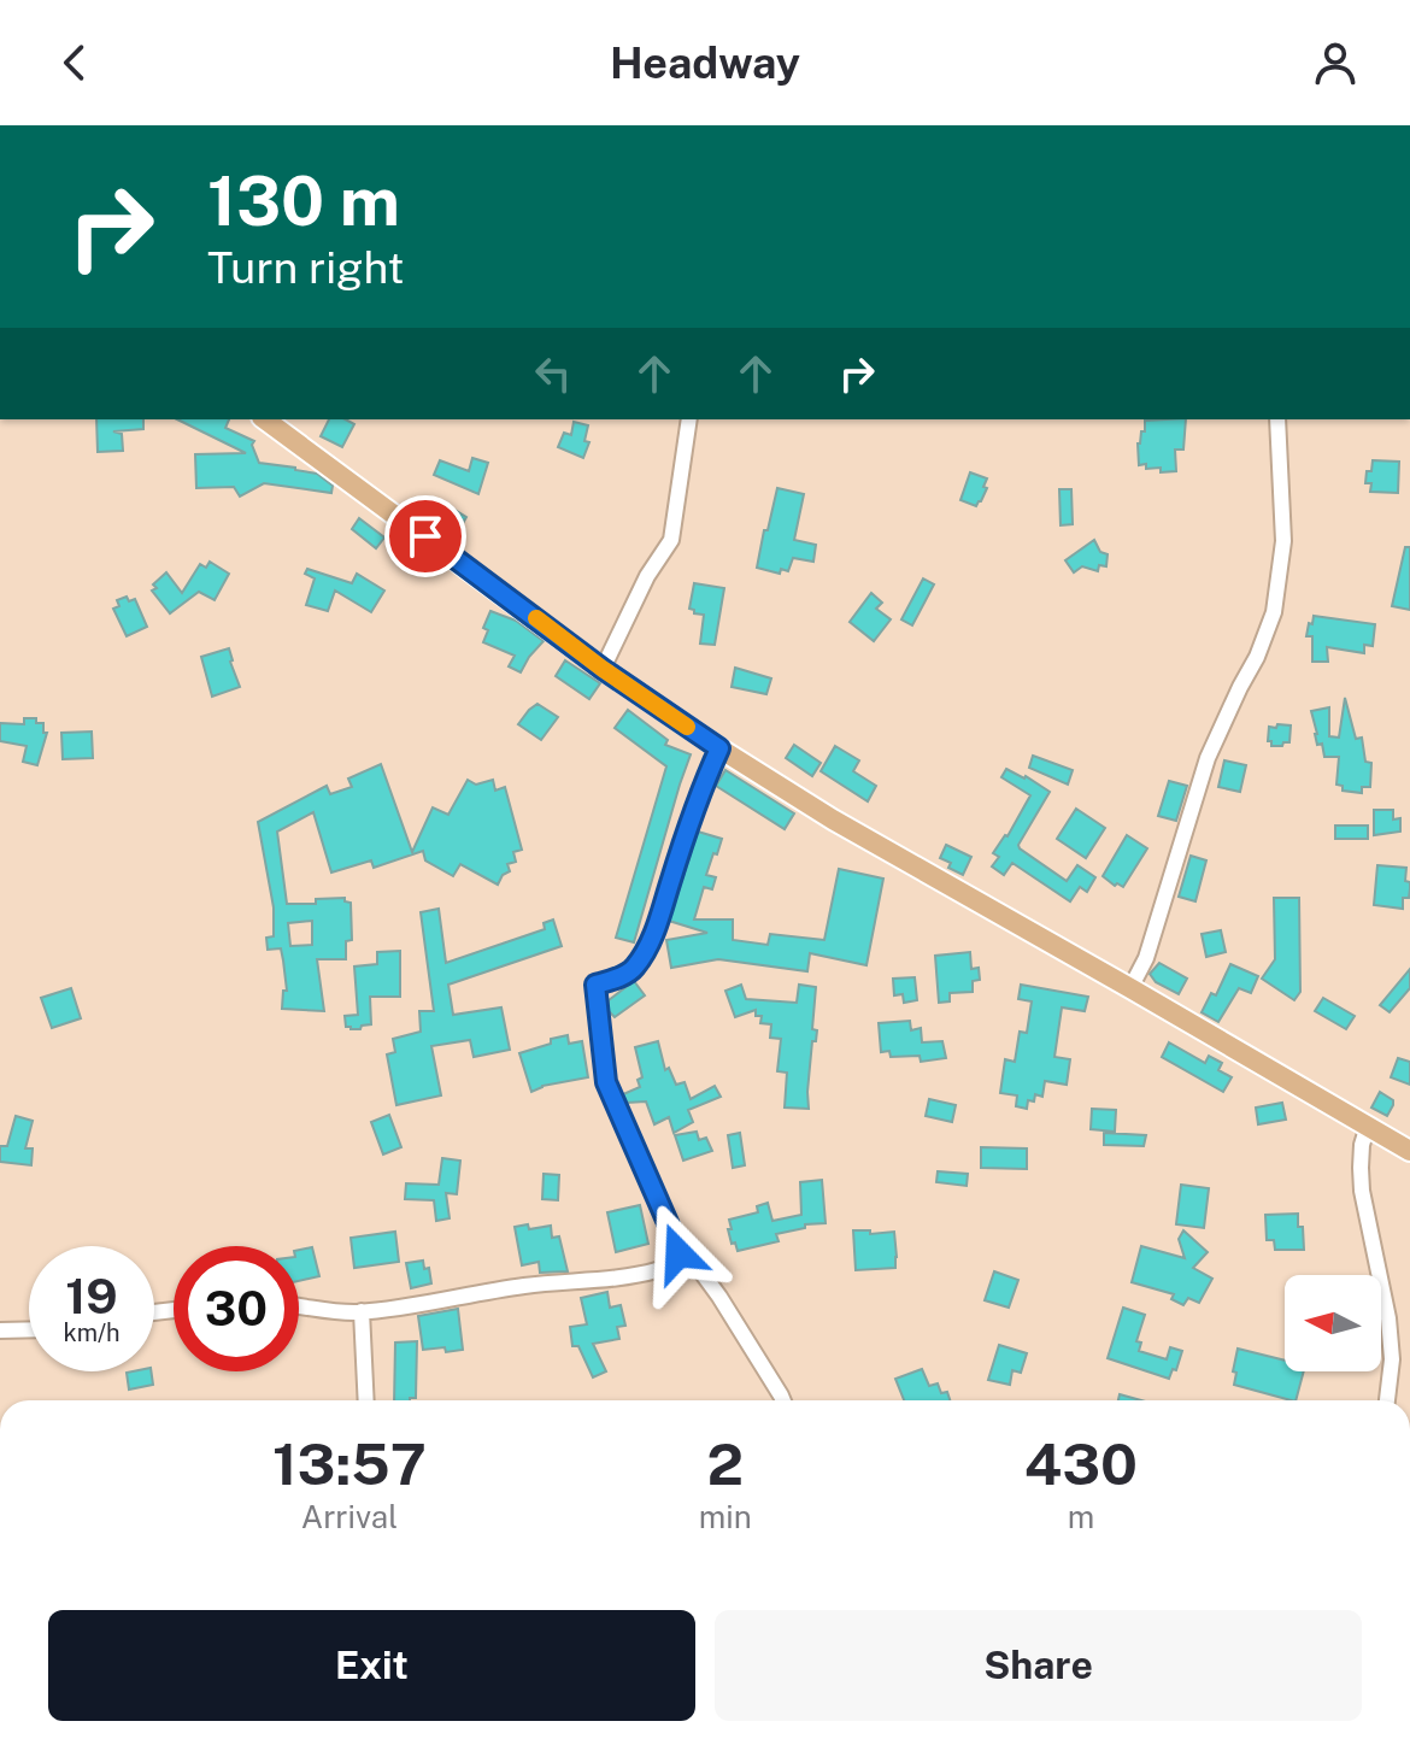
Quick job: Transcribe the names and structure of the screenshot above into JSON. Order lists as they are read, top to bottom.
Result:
{
  "north": "left",
  "page": {
    "header": "Headway",
    "turn": ["130 m", "Turn right"],
    "speed": "19 km/h",
    "limit": "30",
    "eta": [
      "13:57",
      "Arrival",
      "2",
      "min",
      "430",
      "m"
    ],
    "buttons": ["Exit", "Share"]
  }
}
